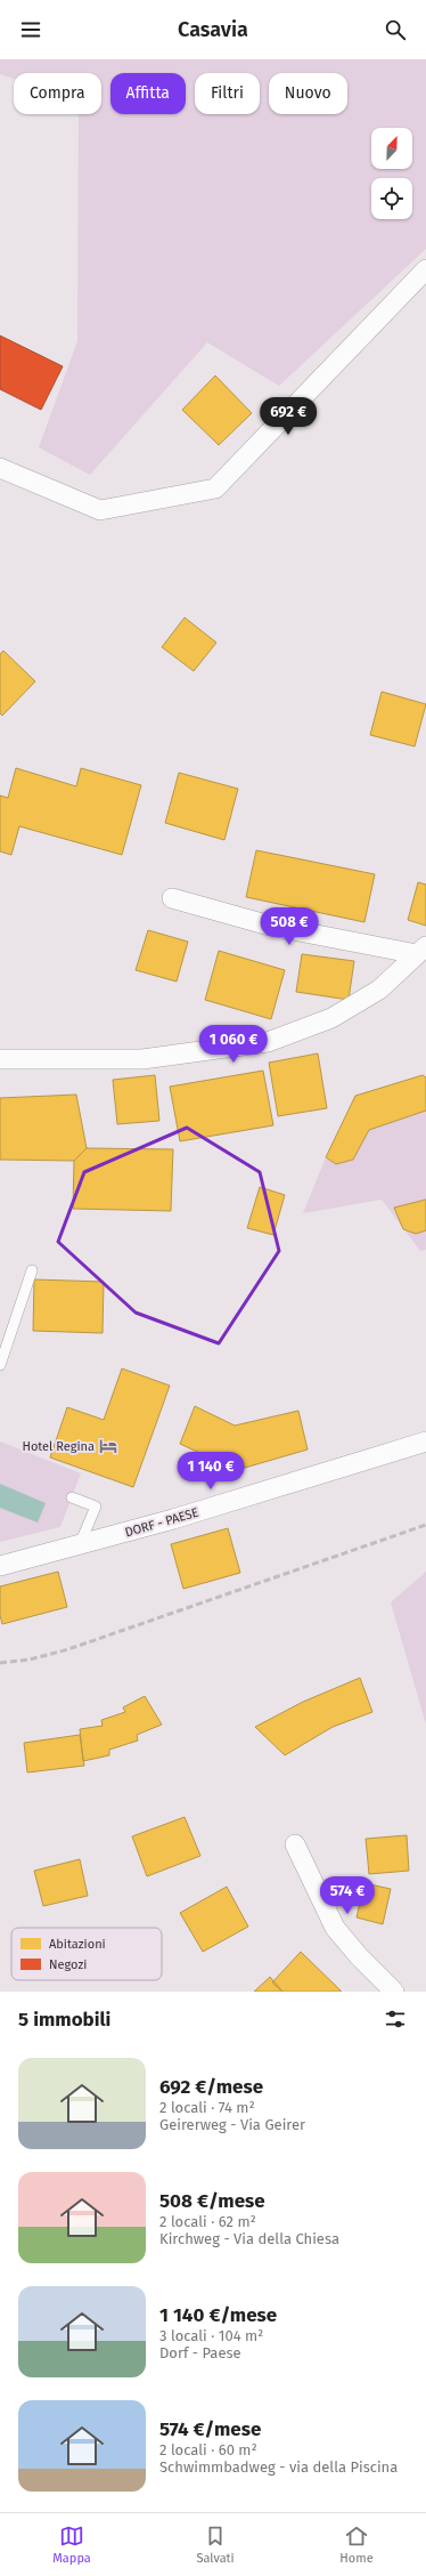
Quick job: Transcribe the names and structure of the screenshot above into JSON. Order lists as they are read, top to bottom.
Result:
{
  "streets": {
    "street": ["DORF - PAESE"]
  },
  "places": {
    "hotel": ["Hotel Regina"]
  },
  "legend": ["Abitazioni", "Negozi"],
  "north": "top right",
  "page": {
    "header": "Casavia",
    "chip": [
      "Compra",
      "Affitta",
      "Filtri",
      "Nuovo"
    ],
    "price": [
      "692 €",
      "508 €",
      "1 060 €",
      "1 140 €",
      "574 €"
    ],
    "heading": "5 immobili",
    "list": [
      {
        "name": "692 €/mese",
        "note": "2 locali · 74 m² · Geirerweg - Via Geirer"
      },
      {
        "name": "508 €/mese",
        "note": "2 locali · 62 m² · Kirchweg - Via della Chiesa"
      },
      {
        "name": "1 140 €/mese",
        "note": "3 locali · 104 m² · Dorf - Paese"
      },
      {
        "name": "574 €/mese",
        "note": "2 locali · 60 m² · Schwimmbadweg - via della Piscina"
      }
    ],
    "tabs": ["Mappa", "Salvati", "Home"]
  }
}
